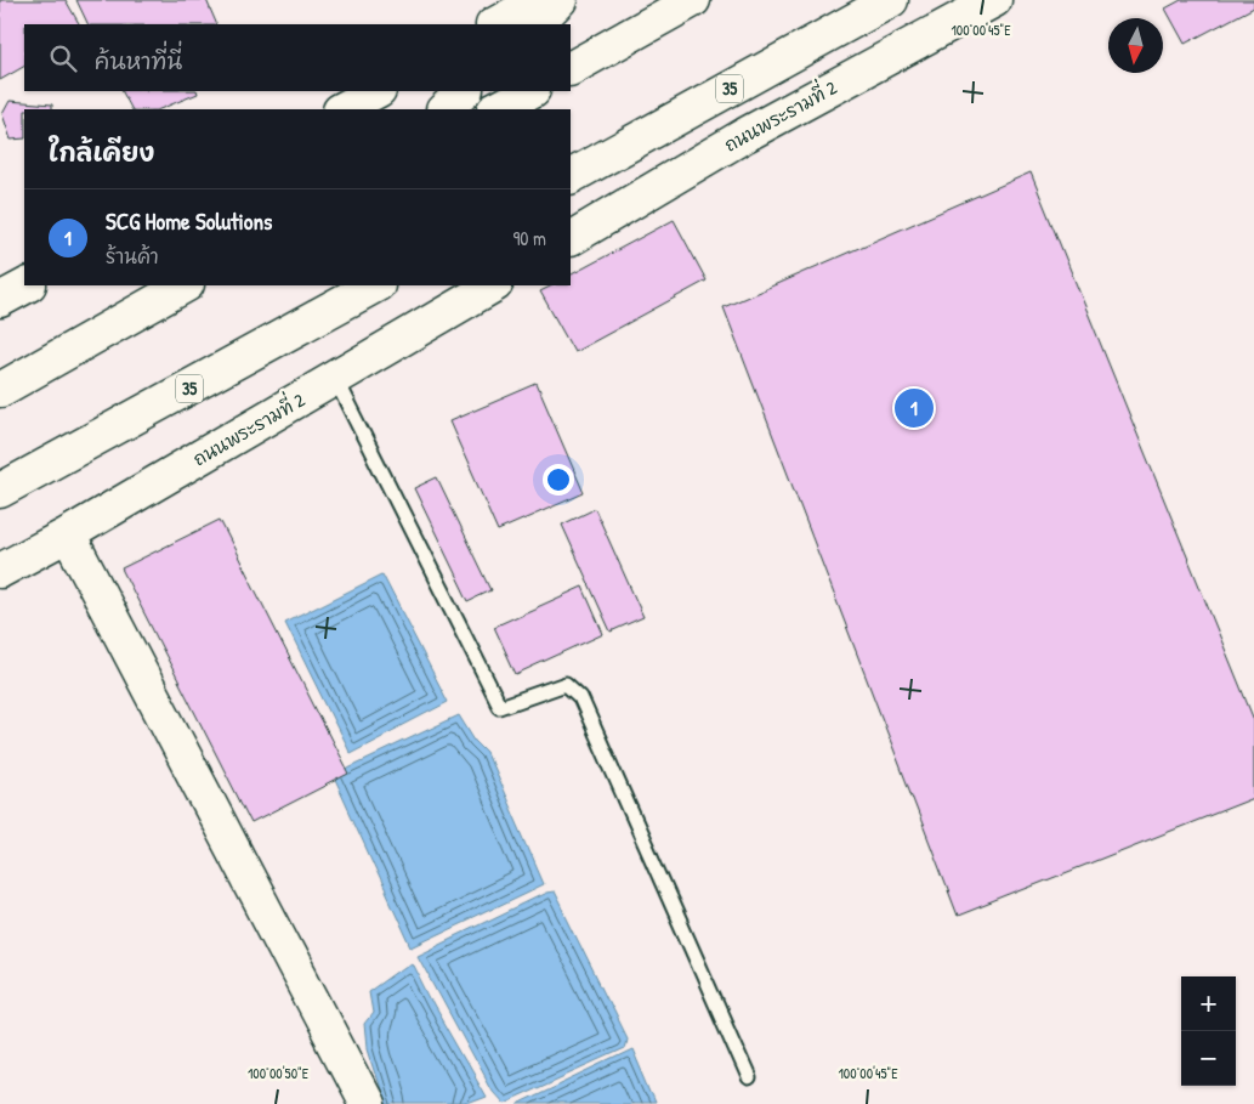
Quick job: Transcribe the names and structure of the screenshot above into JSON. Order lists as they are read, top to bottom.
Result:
{
  "streets": {
    "main road": ["35", "ถนนพระรามที่ 2"]
  },
  "north": "bottom",
  "page": {
    "search": "ค้นหาที่นี่",
    "heading": "ใกล้เคียง",
    "list": [
      {
        "mark": "1",
        "name": "SCG Home Solutions",
        "note": "ร้านค้า",
        "value": "90 m"
      }
    ],
    "pins": "1",
    "map_buttons": ["+", "−"]
  },
  "coordinates": ["100°00'45\"E", "100°00'50\"E"]
}
